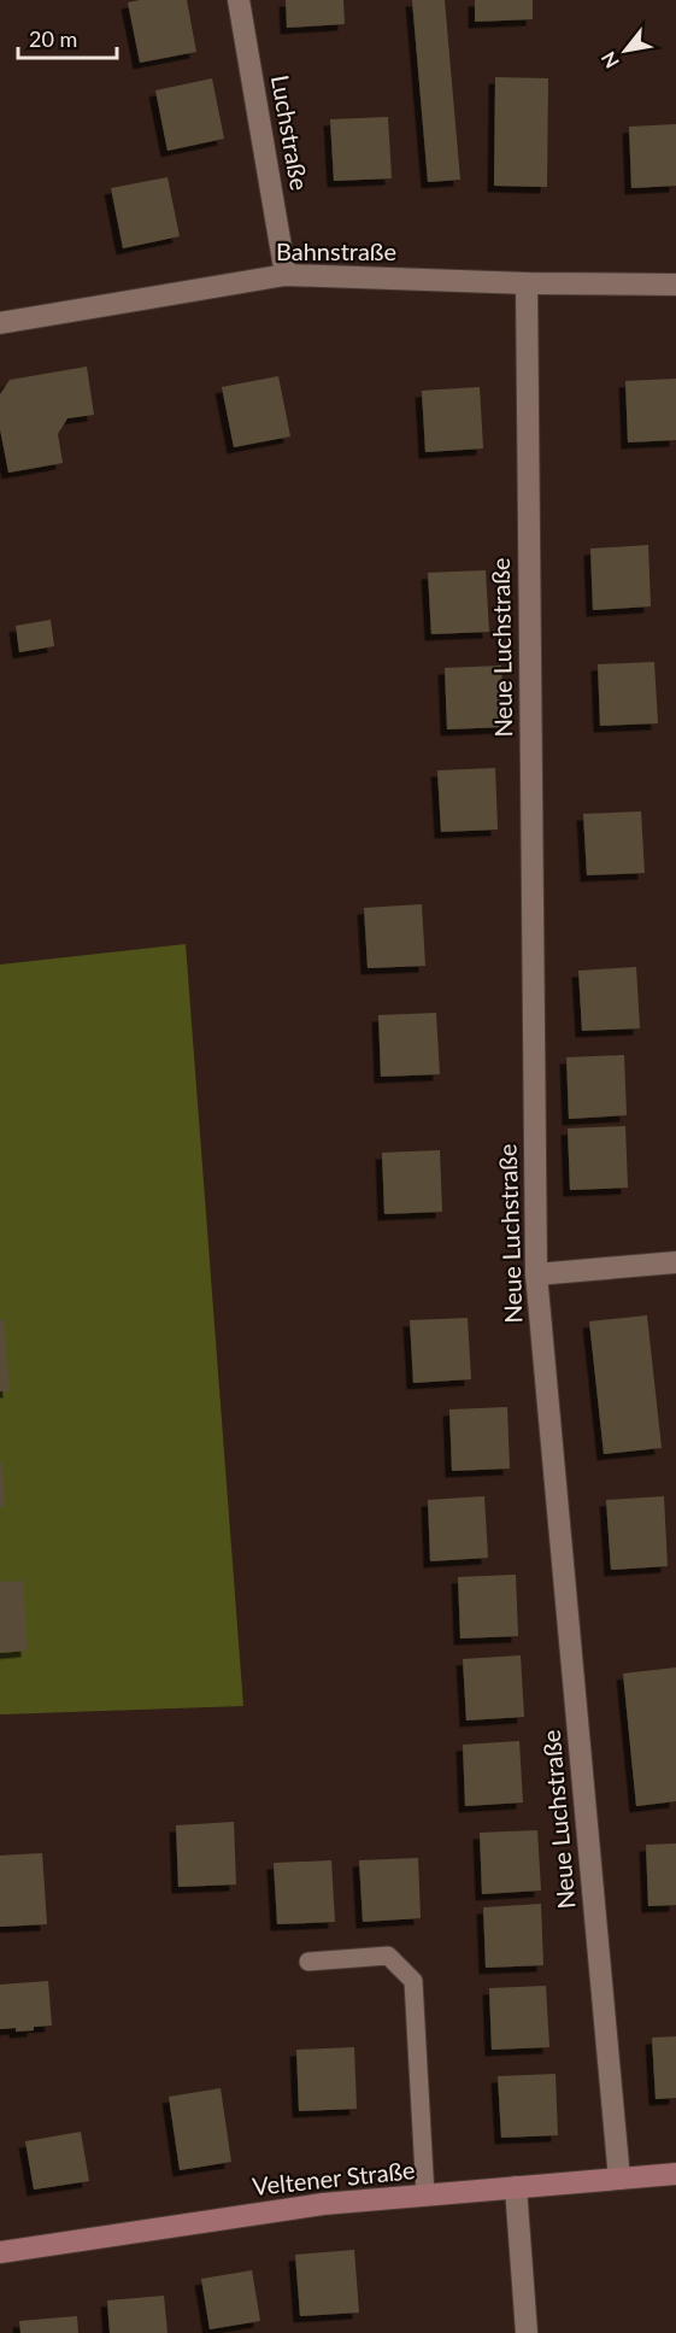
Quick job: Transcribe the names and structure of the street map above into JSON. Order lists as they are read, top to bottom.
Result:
{
  "streets": {
    "main road": ["Veltener Straße"],
    "street": ["Luchstraße", "Bahnstraße", "Neue Luchstraße"]
  },
  "crossings": [
    ["Luchstraße", "Bahnstraße"],
    ["Bahnstraße", "Neue Luchstraße"],
    ["Neue Luchstraße", "Veltener Straße"]
  ],
  "scale_bar": "20 m",
  "north": "bottom left"
}
